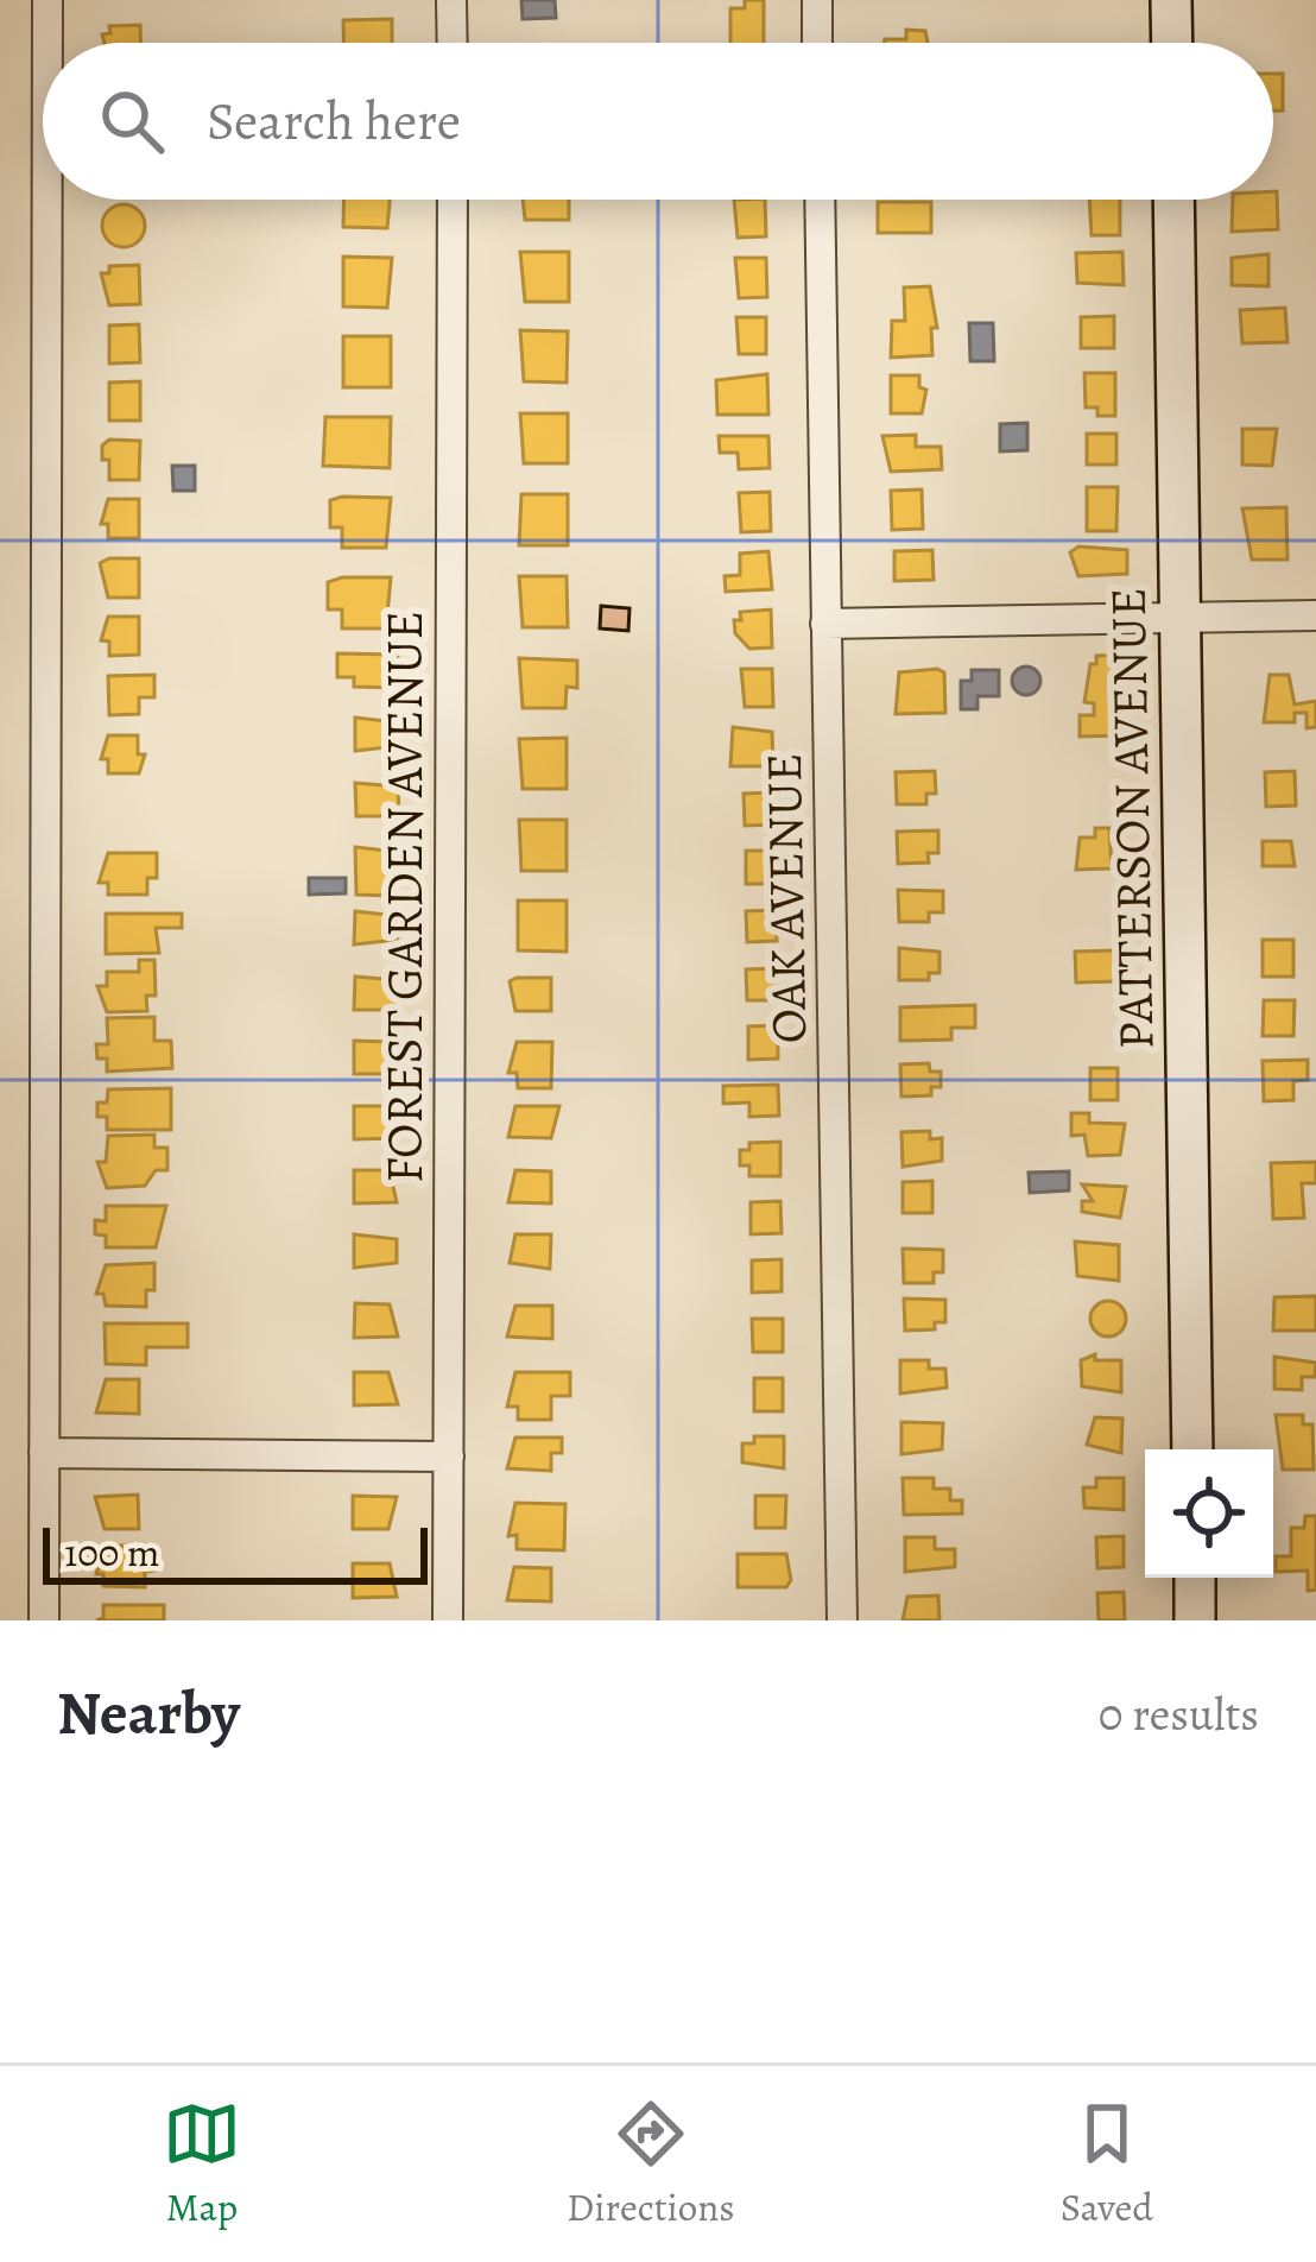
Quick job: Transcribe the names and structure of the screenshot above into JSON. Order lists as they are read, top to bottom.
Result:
{
  "streets": {
    "main road": ["PATTERSON AVENUE"],
    "street": ["FOREST GARDEN AVENUE", "OAK AVENUE"]
  },
  "scale_bar": "100 m",
  "page": {
    "search": "Search here",
    "scale": "100 m",
    "heading": ["Nearby", "0 results"],
    "nav": ["Map", "Directions", "Saved"]
  }
}
